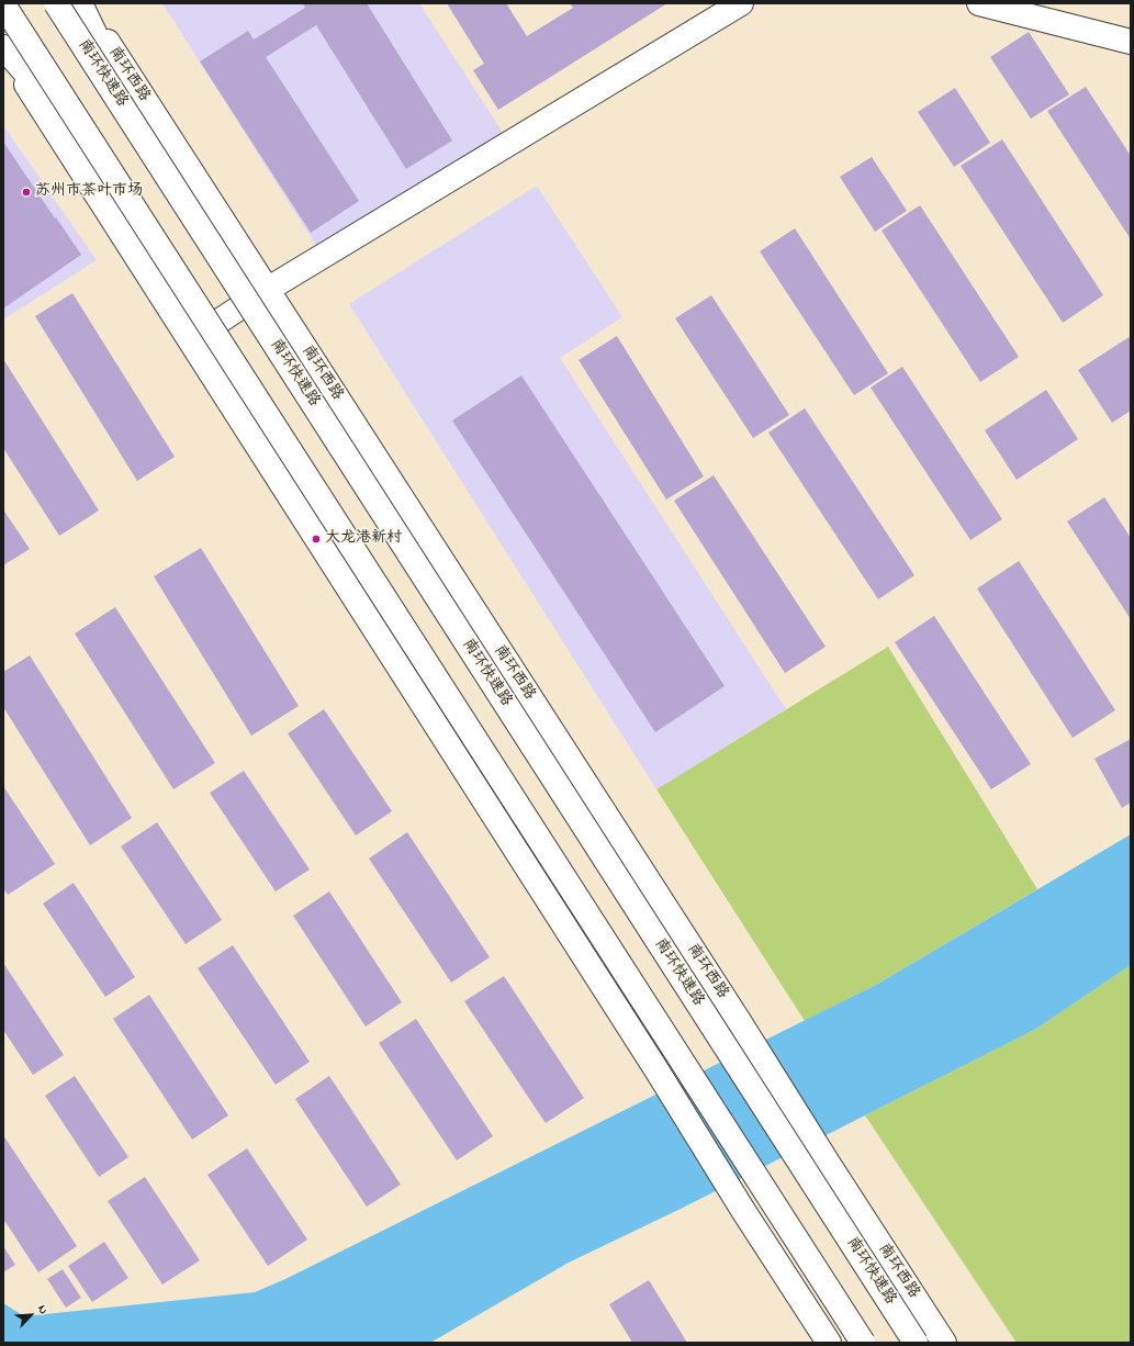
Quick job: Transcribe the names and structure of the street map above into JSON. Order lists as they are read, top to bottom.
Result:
{
  "streets": {
    "main road": ["南环快速路", "南环西路"]
  },
  "places": ["苏州市茶叶市场", "大龙港新村"],
  "north": "top right"
}
